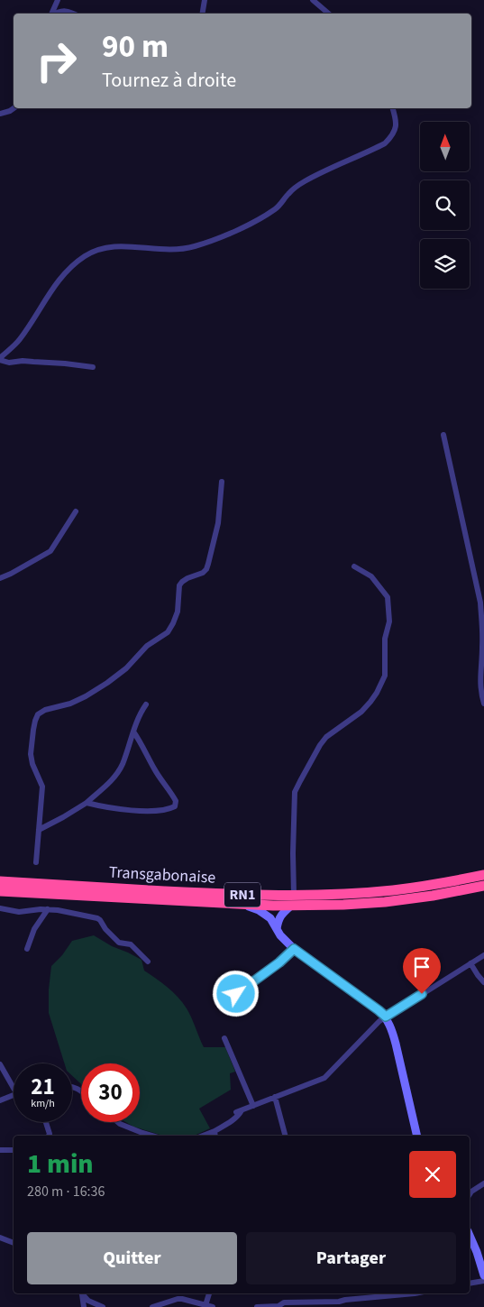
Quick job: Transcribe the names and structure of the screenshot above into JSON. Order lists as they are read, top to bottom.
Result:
{
  "streets": {
    "highway": ["Transgabonaise", "RN1"]
  },
  "north": "top",
  "page": {
    "turn": ["90 m", "Tournez à droite"],
    "speed": "21 km/h",
    "limit": "30",
    "heading": ["1 min", "280 m · 16:36"],
    "buttons": ["Quitter", "Partager"]
  }
}
